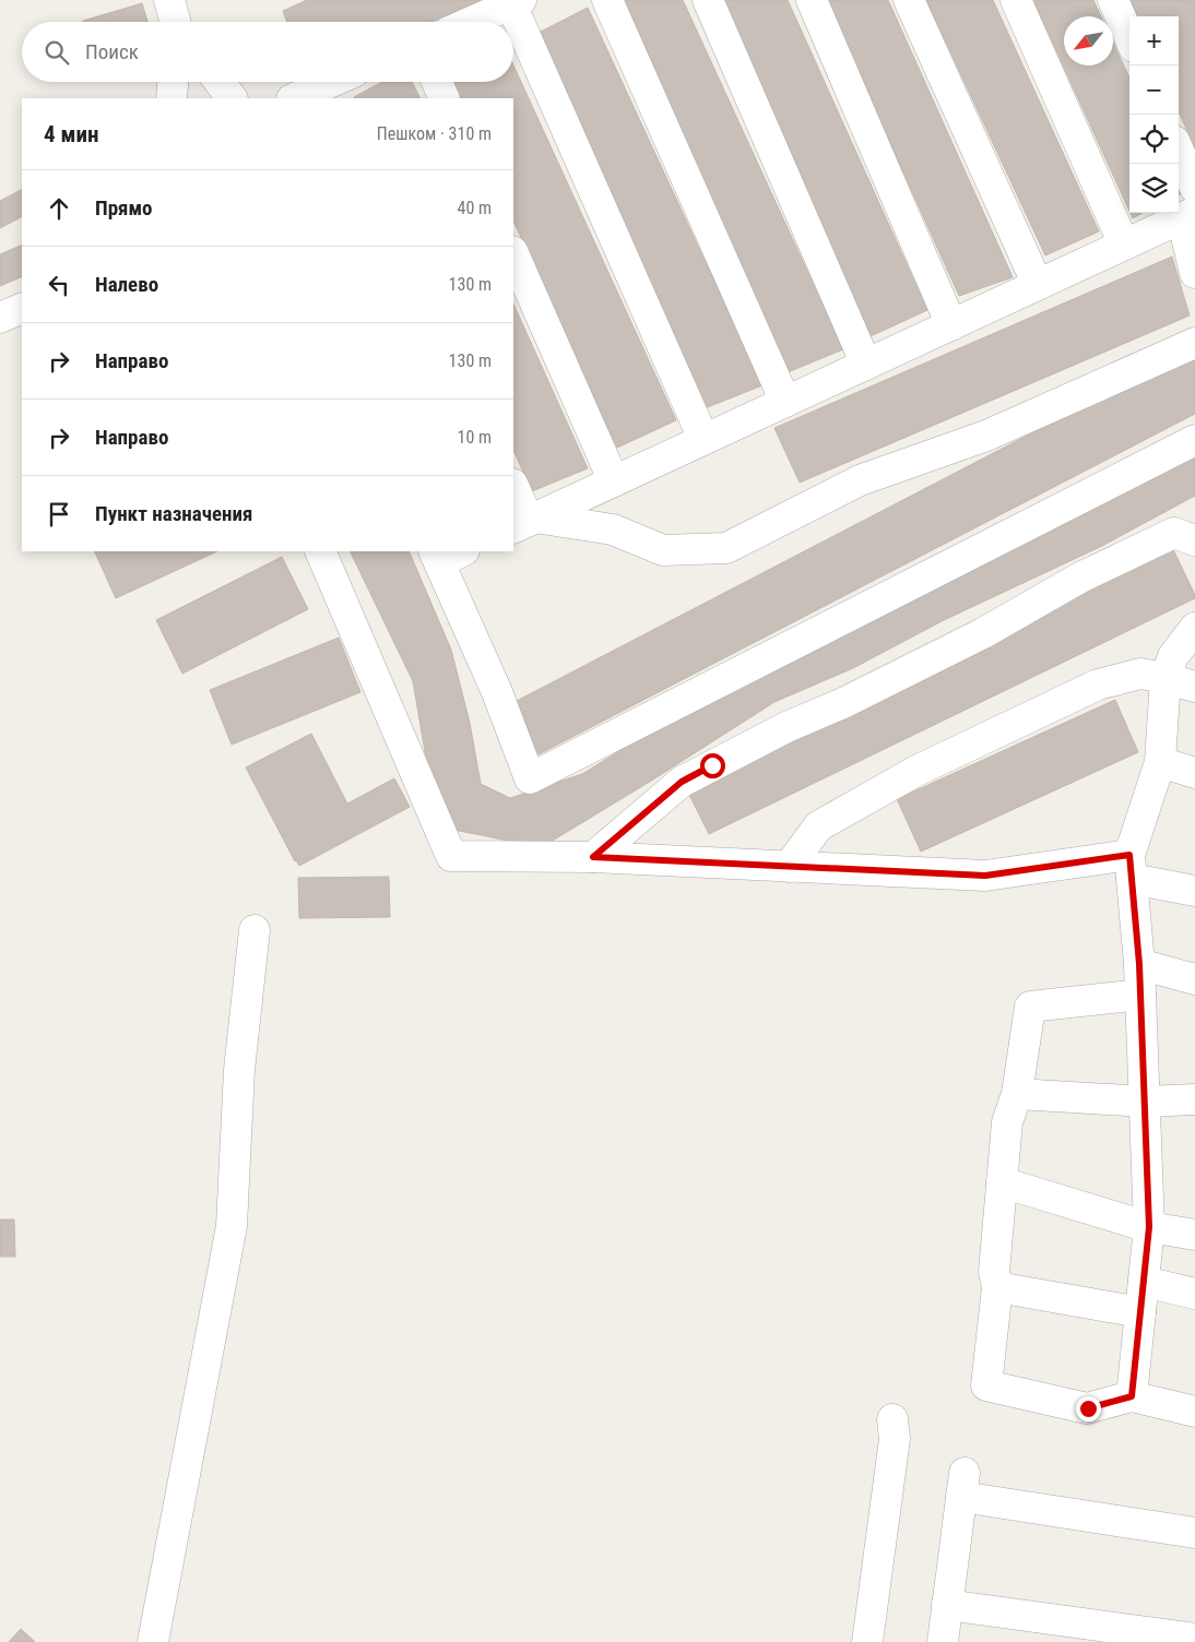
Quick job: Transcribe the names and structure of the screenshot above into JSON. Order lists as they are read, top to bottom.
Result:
{
  "north": "bottom left",
  "page": {
    "map_buttons": ["+", "−"],
    "search": "Поиск",
    "heading": ["4 мин", "Пешком · 310 m"],
    "list": [
      ["Прямо", "40 m"],
      ["Налево", "130 m"],
      ["Направо", "130 m"],
      ["Направо", "10 m"],
      "Пункт назначения"
    ]
  }
}
